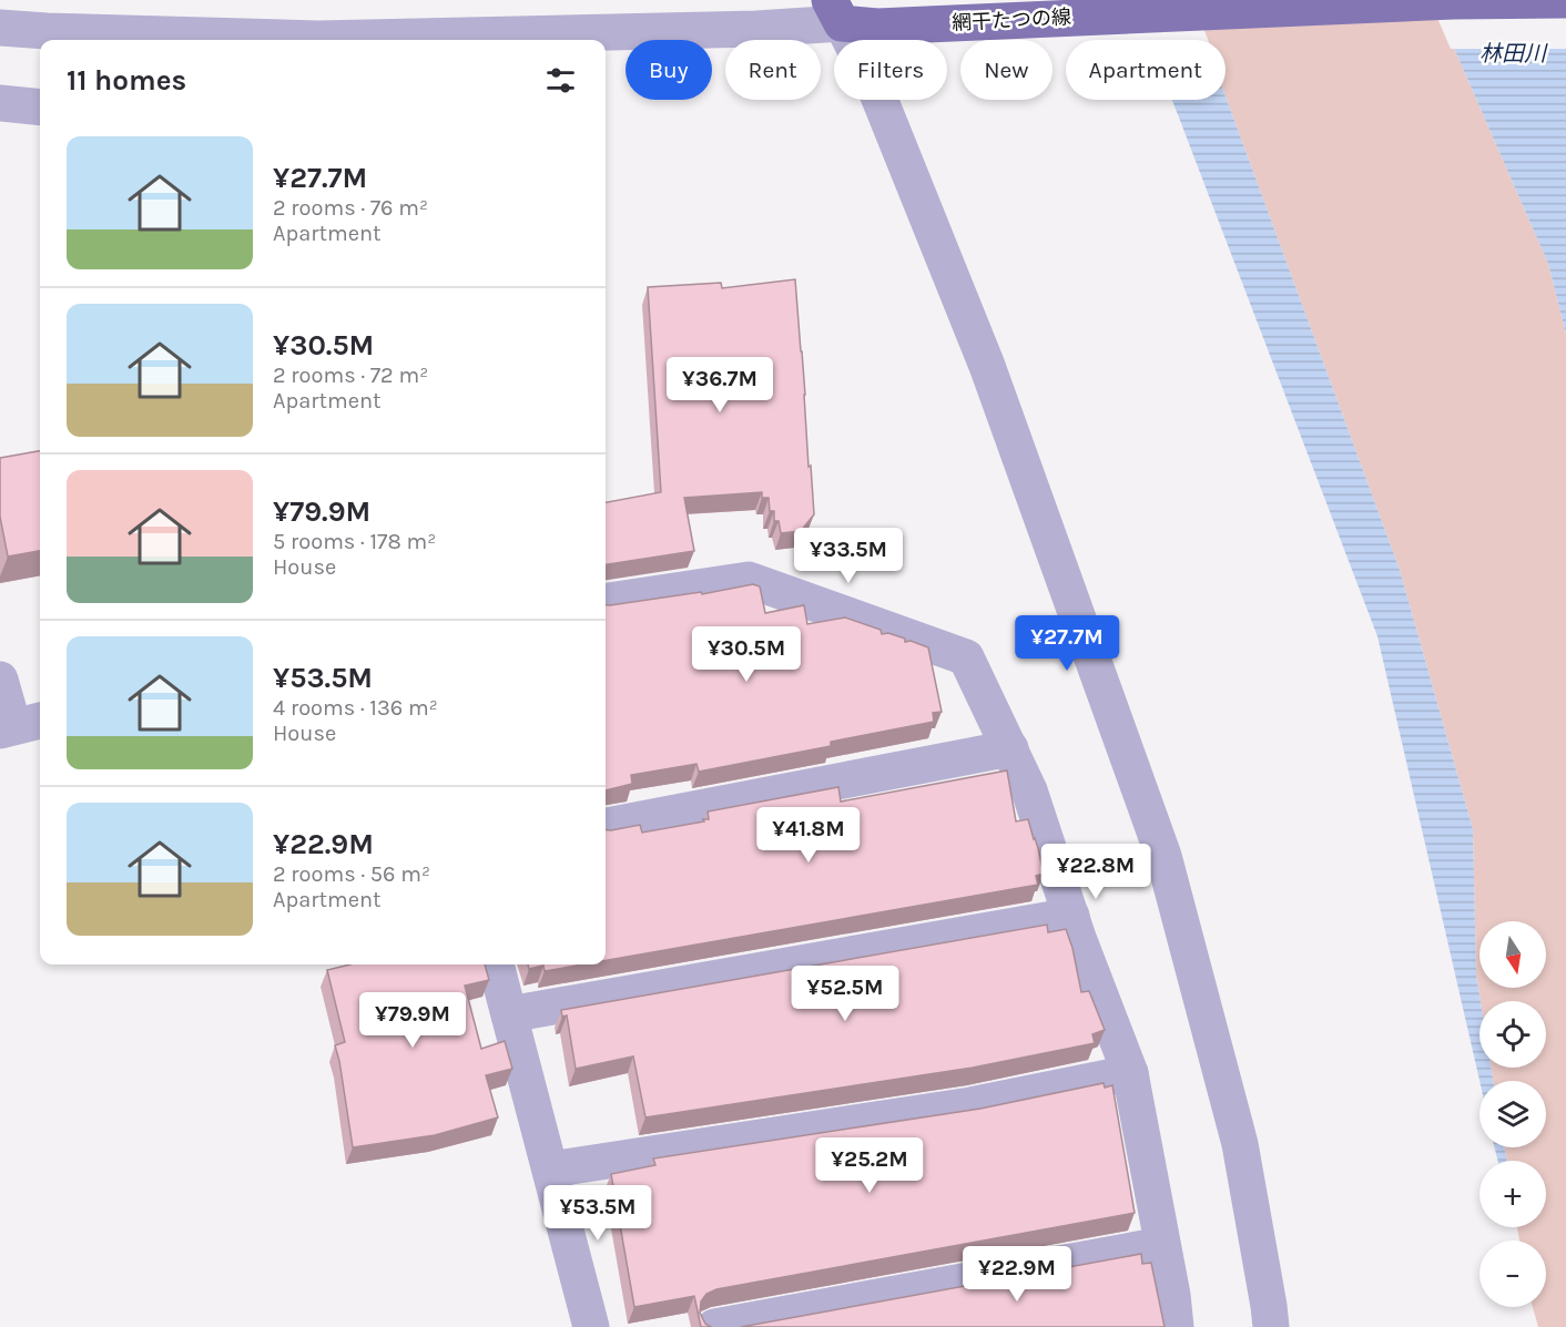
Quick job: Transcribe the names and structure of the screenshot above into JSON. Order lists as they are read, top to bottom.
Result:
{
  "streets": {
    "main road": ["網干たつの線"]
  },
  "water": ["林田川"],
  "north": "bottom",
  "page": {
    "chip": [
      "Buy",
      "Rent",
      "Filters",
      "New",
      "Apartment"
    ],
    "heading": "11 homes",
    "list": [
      {
        "name": "¥27.7M",
        "note": "2 rooms · 76 m² · Apartment"
      },
      {
        "name": "¥30.5M",
        "note": "2 rooms · 72 m² · Apartment"
      },
      {
        "name": "¥79.9M",
        "note": "5 rooms · 178 m² · House"
      },
      {
        "name": "¥53.5M",
        "note": "4 rooms · 136 m² · House"
      },
      {
        "name": "¥22.9M",
        "note": "2 rooms · 56 m² · Apartment"
      }
    ],
    "price": [
      "¥36.7M",
      "¥33.5M",
      "¥27.7M",
      "¥30.5M",
      "¥41.8M",
      "¥22.8M",
      "¥52.5M",
      "¥79.9M",
      "¥25.2M",
      "¥53.5M",
      "¥22.9M"
    ],
    "map_buttons": ["+", "−"]
  }
}
